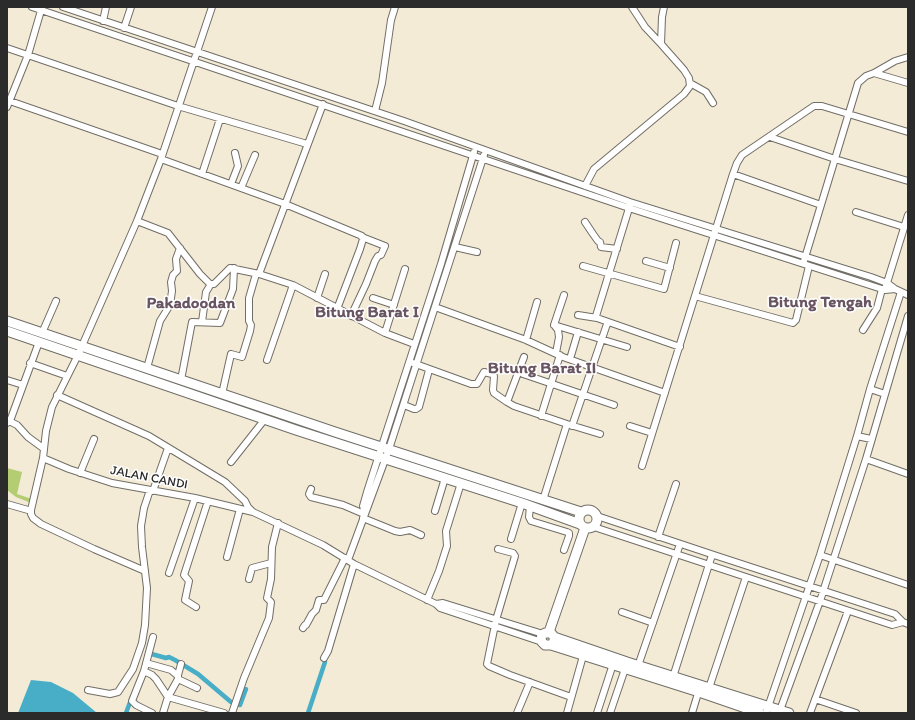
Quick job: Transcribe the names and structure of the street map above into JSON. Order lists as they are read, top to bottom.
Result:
{
  "streets": {
    "street": ["JALAN CANDI"]
  },
  "districts": [
    "Bitung Tengah",
    "Pakadoodan",
    "Bitung Barat I",
    "Bitung Barat II"
  ]
}
